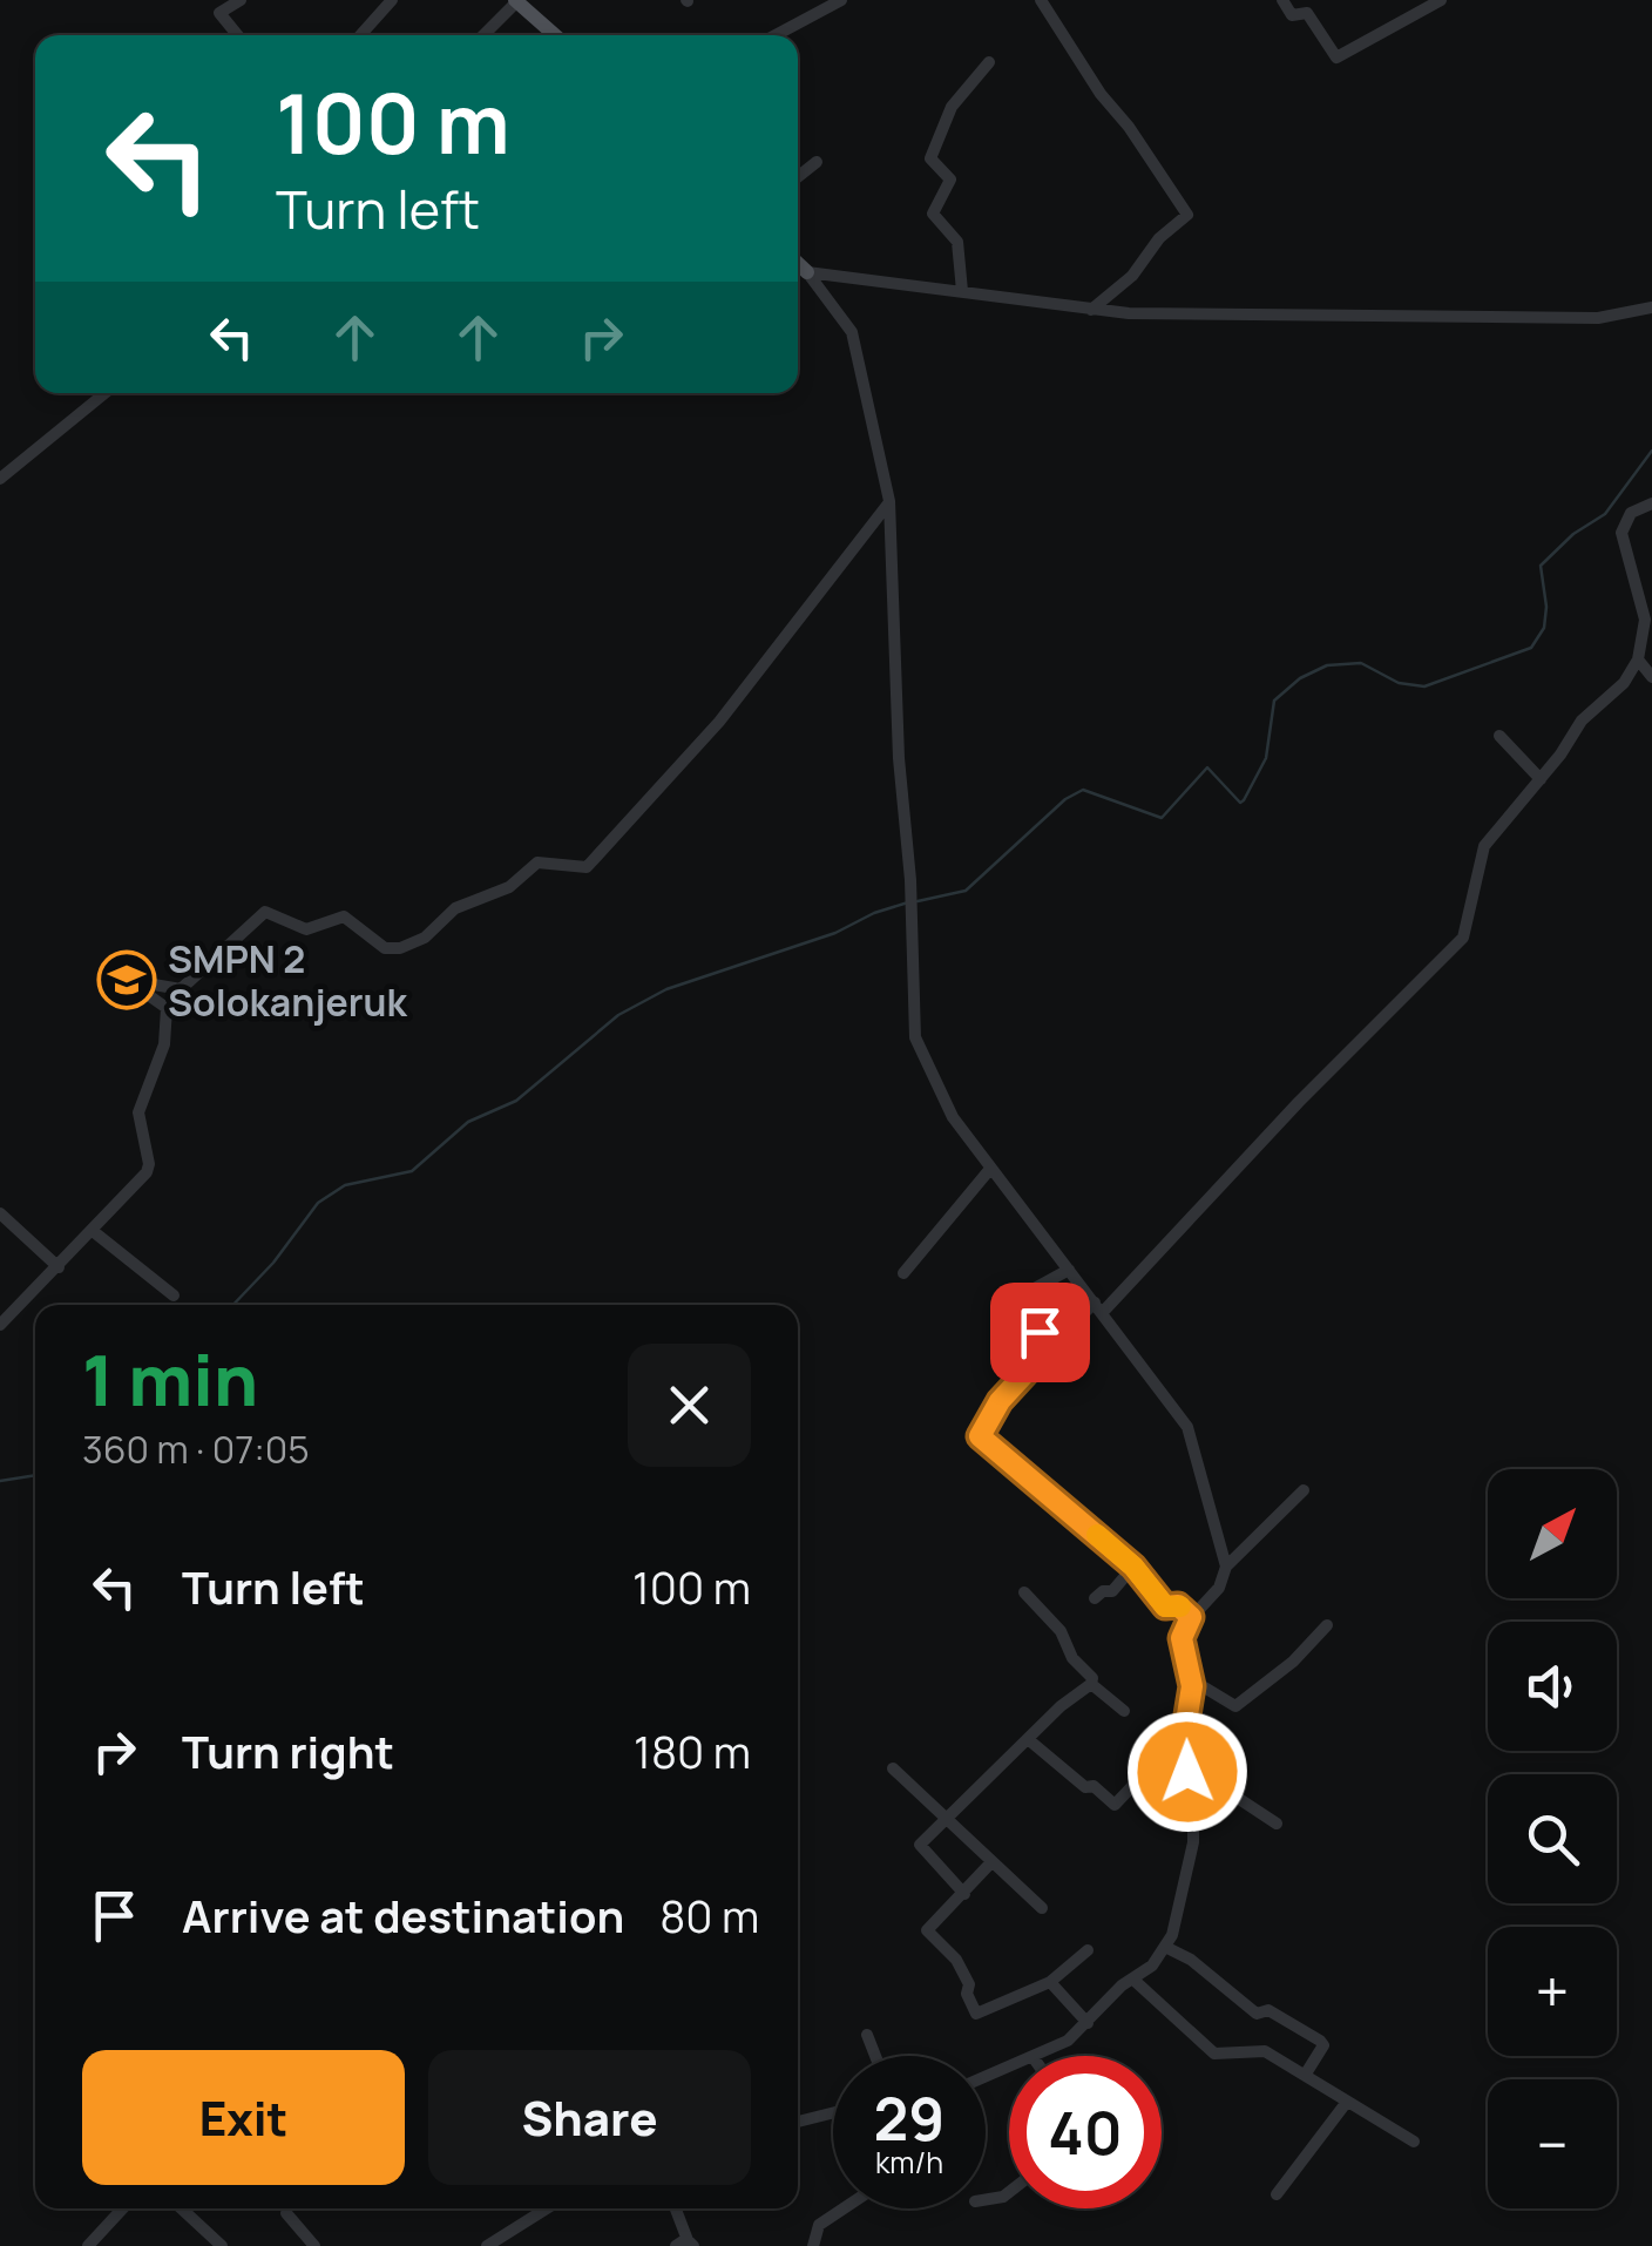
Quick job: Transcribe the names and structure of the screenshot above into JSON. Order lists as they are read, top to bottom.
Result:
{
  "places": {
    "school or university": ["SMPN 2 Solokanjeruk"]
  },
  "north": "top right",
  "page": {
    "turn": ["100 m", "Turn left"],
    "heading": ["1 min", "360 m · 07:05"],
    "map_buttons": ["+", "−"],
    "list": [
      {
        "name": "Turn left",
        "value": "100 m"
      },
      {
        "name": "Turn right",
        "value": "180 m"
      },
      {
        "name": "Arrive at destination",
        "value": "80 m"
      }
    ],
    "buttons": ["Exit", "Share"],
    "speed": "29 km/h",
    "limit": "40"
  }
}
